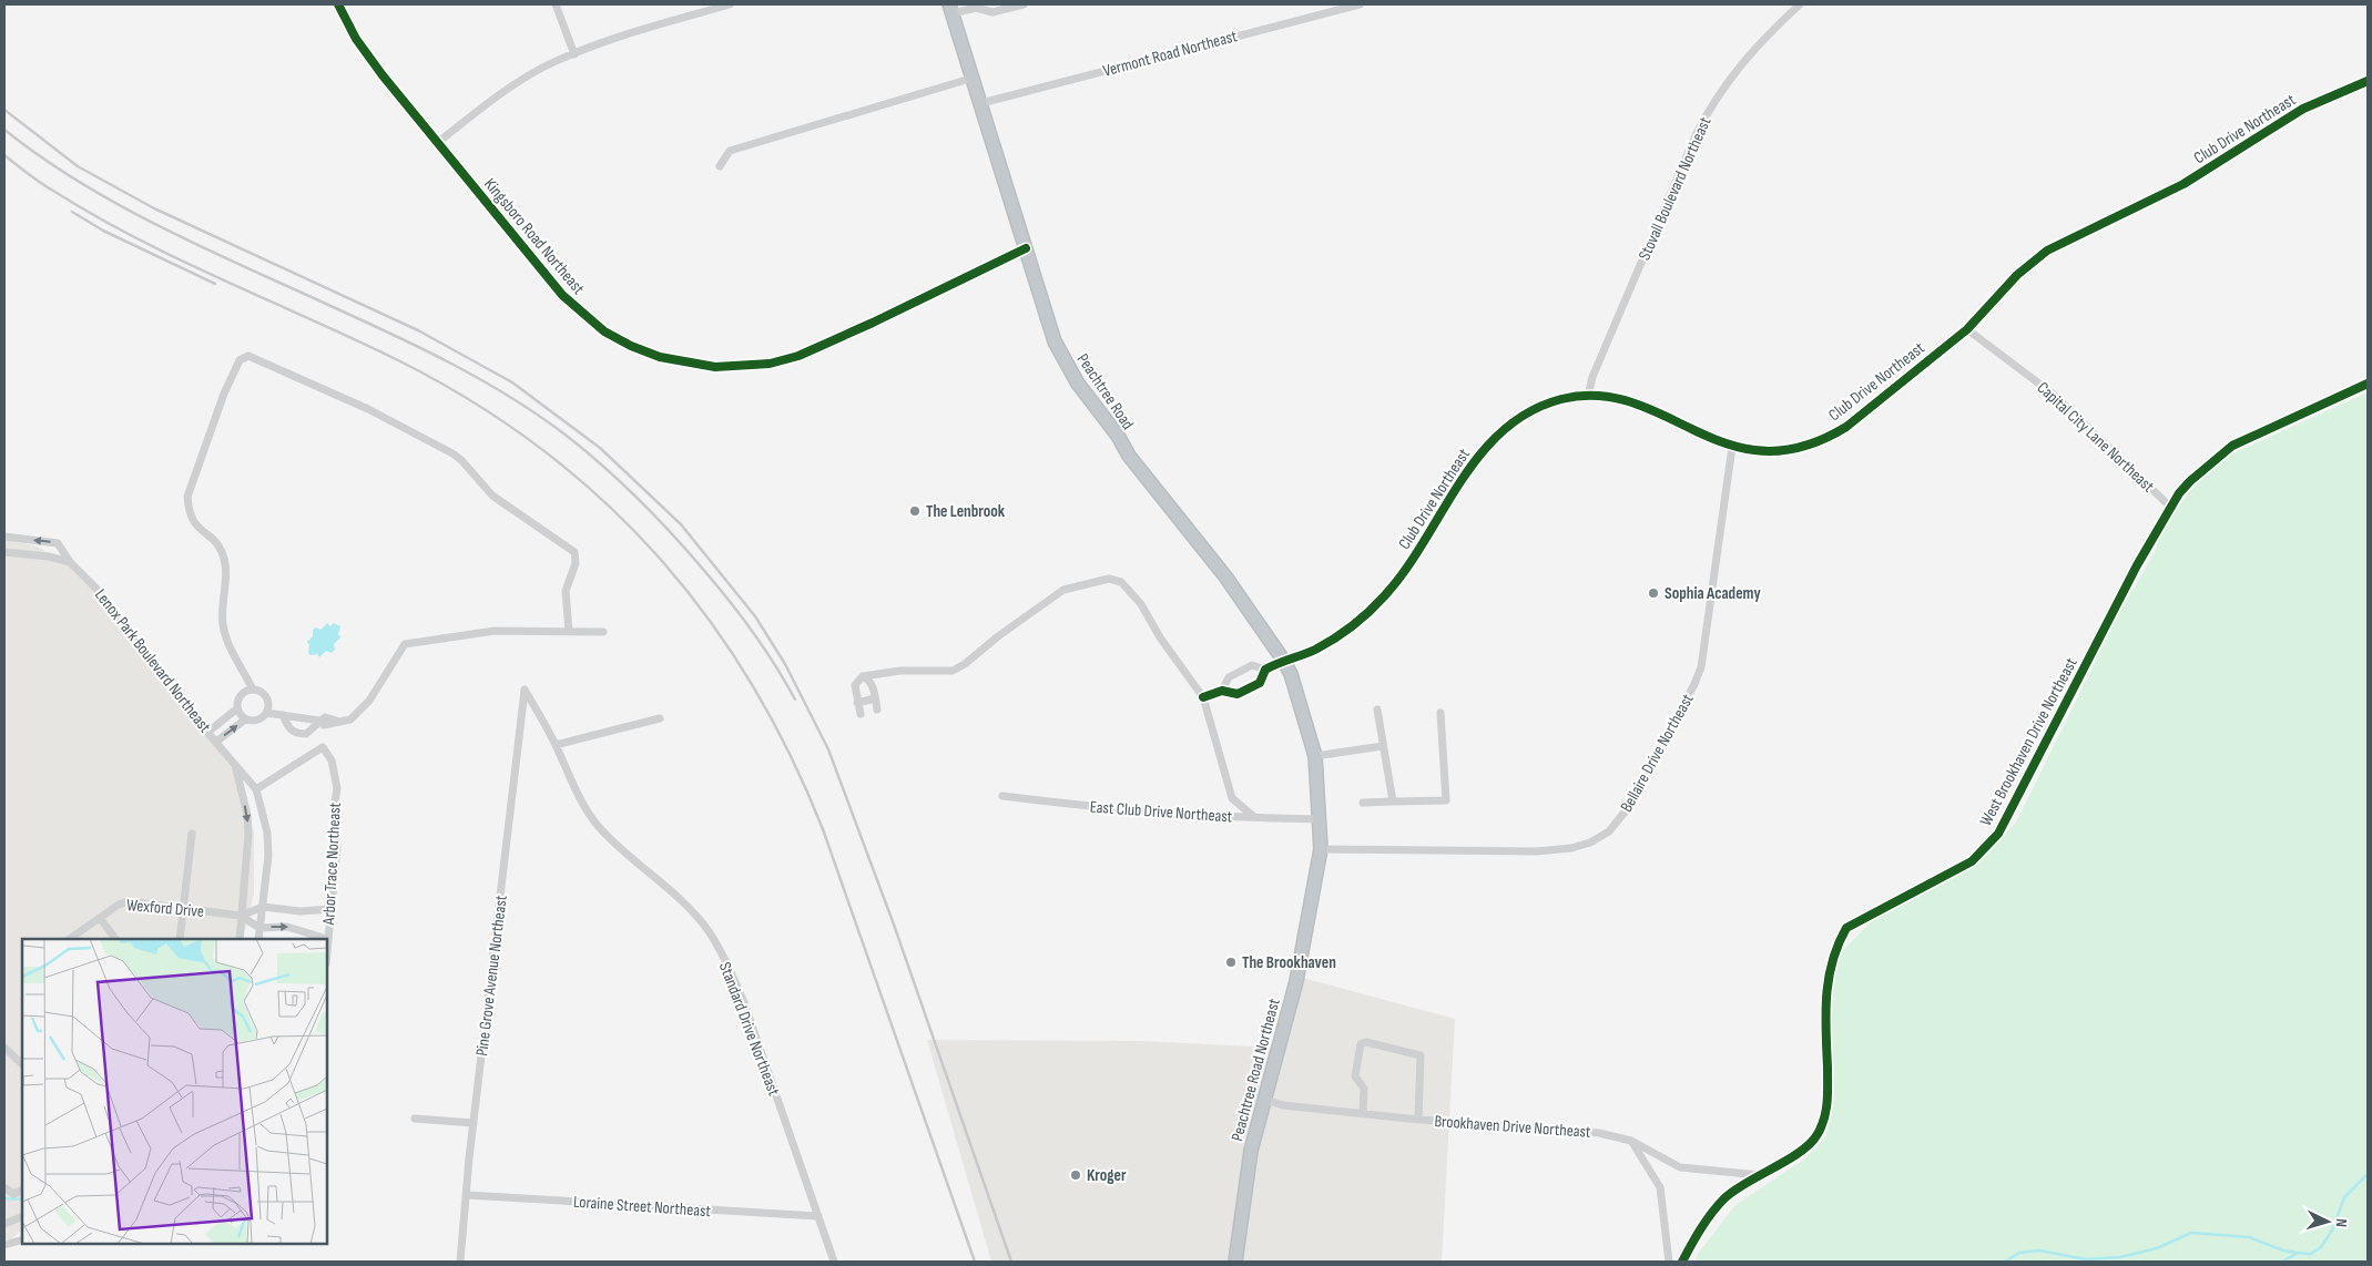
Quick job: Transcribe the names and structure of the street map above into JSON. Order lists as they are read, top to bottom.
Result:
{
  "streets": {
    "highway": ["Peachtree Road", "Peachtree Road Northeast"],
    "street": [
      "Vermont Road Northeast",
      "Club Drive Northeast",
      "Stovall Boulevard Northeast",
      "Kingsboro Road Northeast",
      "Capital City Lane Northeast",
      "Lenox Park Boulevard Northeast",
      "West Brookhaven Drive Northeast",
      "Bellaire Drive Northeast",
      "East Club Drive Northeast",
      "Arbor Trace Northeast",
      "Wexford Drive",
      "Pine Grove Avenue Northeast",
      "Standard Drive Northeast",
      "Brookhaven Drive Northeast",
      "Loraine Street Northeast"
    ]
  },
  "crossings": [
    ["Vermont Road Northeast", "Peachtree Road"],
    ["Club Drive Northeast", "Stovall Boulevard Northeast"],
    ["Club Drive Northeast", "Peachtree Road"],
    ["Club Drive Northeast", "Capital City Lane Northeast"],
    ["Club Drive Northeast", "Bellaire Drive Northeast"],
    ["Kingsboro Road Northeast", "Peachtree Road"],
    ["Peachtree Road", "Peachtree Road Northeast"],
    ["Capital City Lane Northeast", "West Brookhaven Drive Northeast"],
    ["Lenox Park Boulevard Northeast", "Arbor Trace Northeast"],
    ["Lenox Park Boulevard Northeast", "Wexford Drive"],
    ["Bellaire Drive Northeast", "Peachtree Road Northeast"],
    ["East Club Drive Northeast", "Peachtree Road Northeast"],
    ["Pine Grove Avenue Northeast", "Standard Drive Northeast"],
    ["Pine Grove Avenue Northeast", "Loraine Street Northeast"],
    ["Standard Drive Northeast", "Loraine Street Northeast"],
    ["Peachtree Road Northeast", "Brookhaven Drive Northeast"]
  ],
  "places": [
    "The Lenbrook",
    "Sophia Academy",
    "The Brookhaven",
    "Kroger"
  ],
  "north": "right"
}
